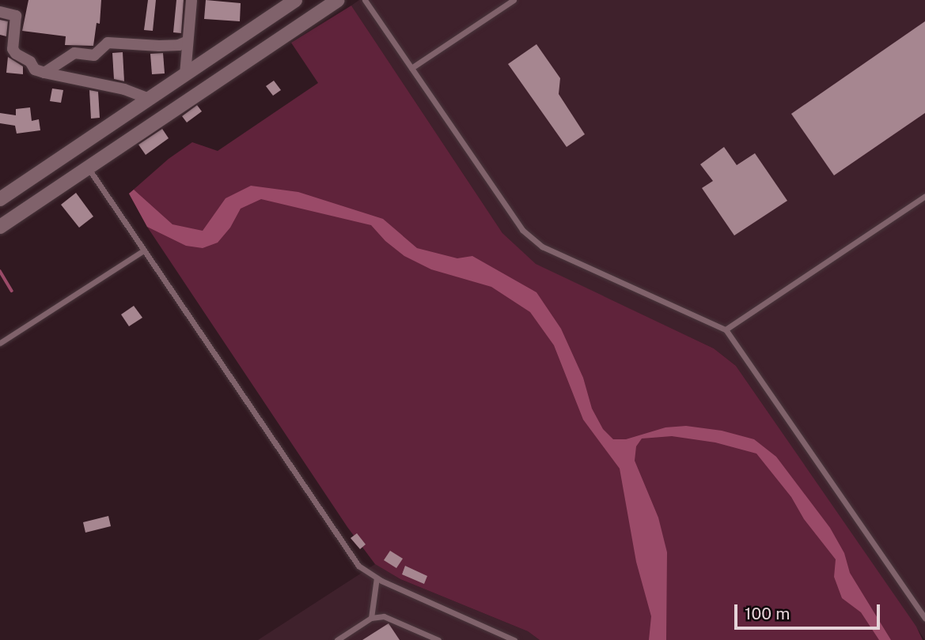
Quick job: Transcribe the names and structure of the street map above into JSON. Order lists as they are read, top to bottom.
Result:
{
  "scale_bar": "100 m"
}
